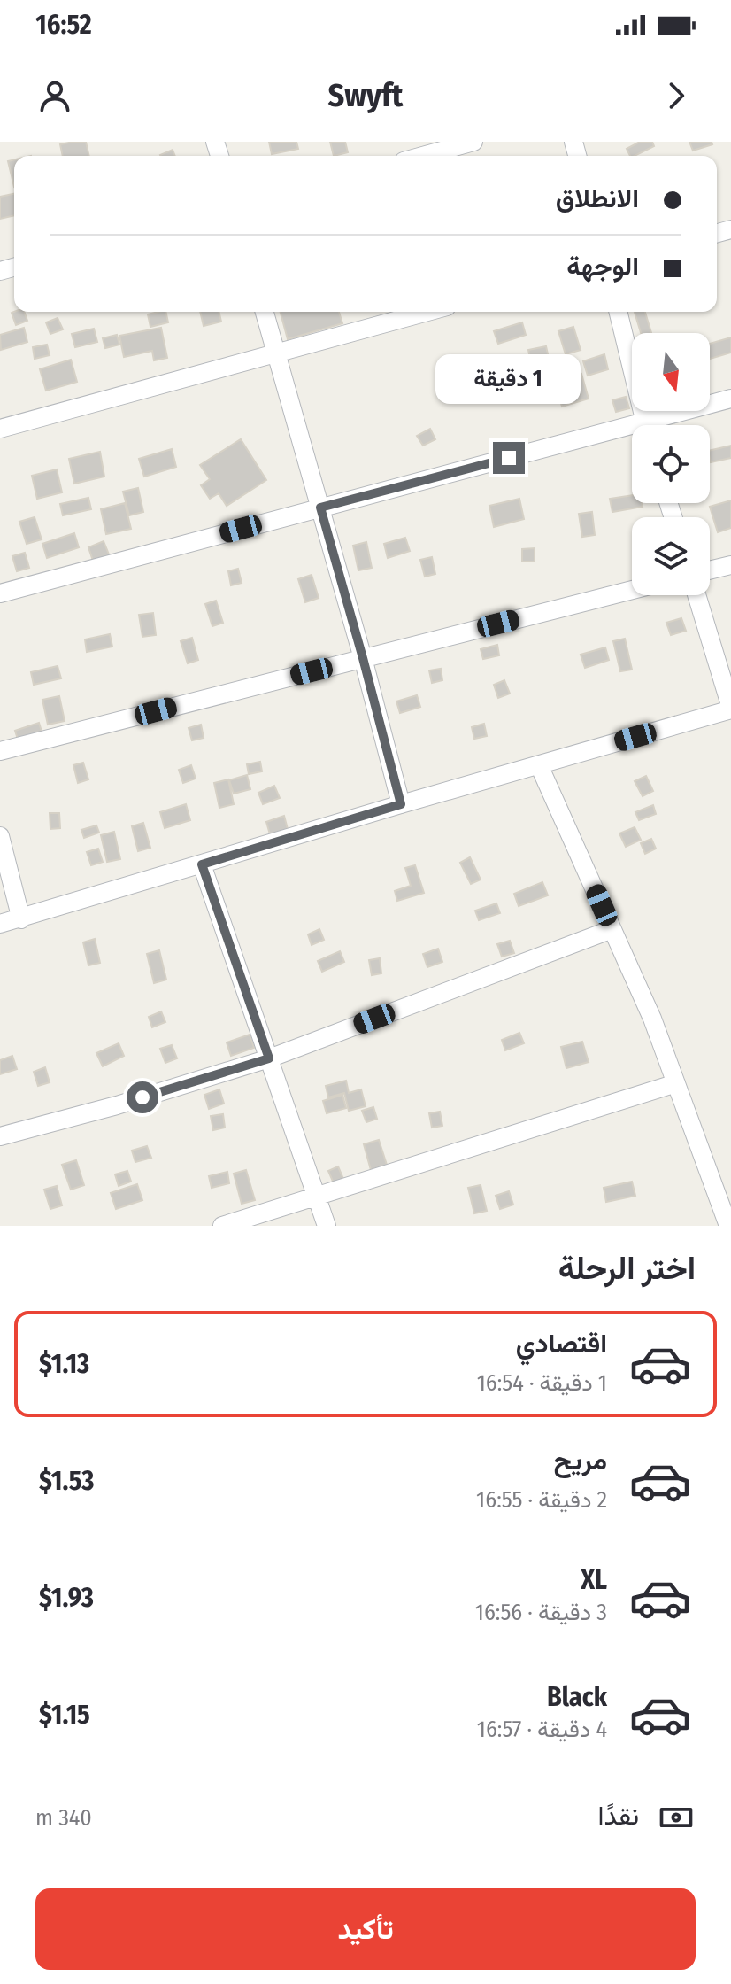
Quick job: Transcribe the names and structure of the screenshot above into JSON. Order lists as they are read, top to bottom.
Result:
{
  "north": "bottom",
  "page": {
    "status": "16:52",
    "header": "Swyft",
    "banner": ["الانطلاق", "الوجهة"],
    "bubble": "1 دقيقة",
    "heading": "اختر الرحلة",
    "list": [
      {
        "name": "اقتصادي",
        "note": "1 دقيقة · 16:54",
        "value": "$1.13"
      },
      {
        "name": "مريح",
        "note": "2 دقيقة · 16:55",
        "value": "$1.53"
      },
      {
        "name": "XL",
        "note": "3 دقيقة · 16:56",
        "value": "$1.93"
      },
      {
        "name": "Black",
        "note": "4 دقيقة · 16:57",
        "value": "$1.15"
      }
    ],
    "pay": ["نقدًا", "340 m"],
    "buttons": "تأكيد"
  }
}
